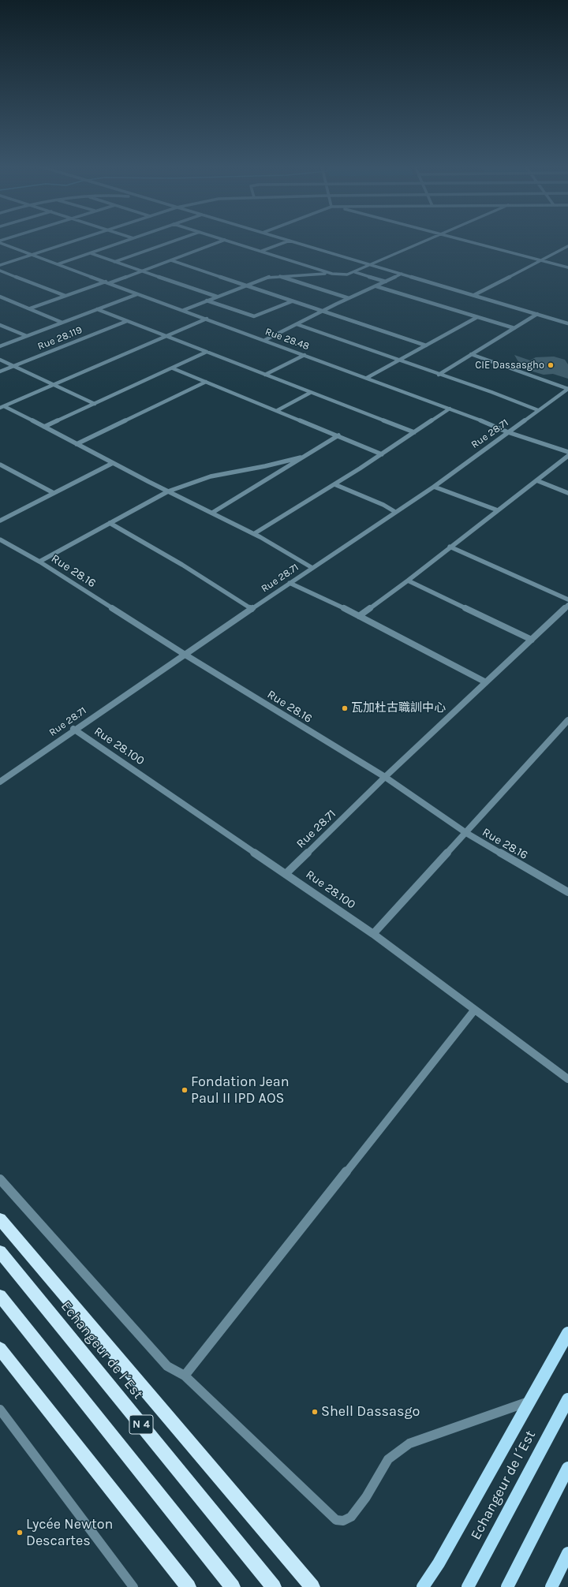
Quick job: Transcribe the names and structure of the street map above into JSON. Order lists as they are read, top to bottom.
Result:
{
  "streets": {
    "highway": ["Echangeur de l´Est", "N 4"],
    "street": [
      "Rue 28.119",
      "Rue 28.48",
      "Rue 28.71",
      "Rue 28.16",
      "Rue 28.100"
    ]
  },
  "crossings": [
    ["Rue 28.48", "Rue 28.71"],
    ["Rue 28.71", "Rue 28.16"],
    ["Rue 28.71", "Rue 28.100"]
  ],
  "places": [
    "CIE Dassasgho",
    "瓦加杜古職訓中心",
    "Fondation Jean Paul II IPD AOS",
    "Shell Dassasgo",
    "Lycée Newton Descartes"
  ]
}
